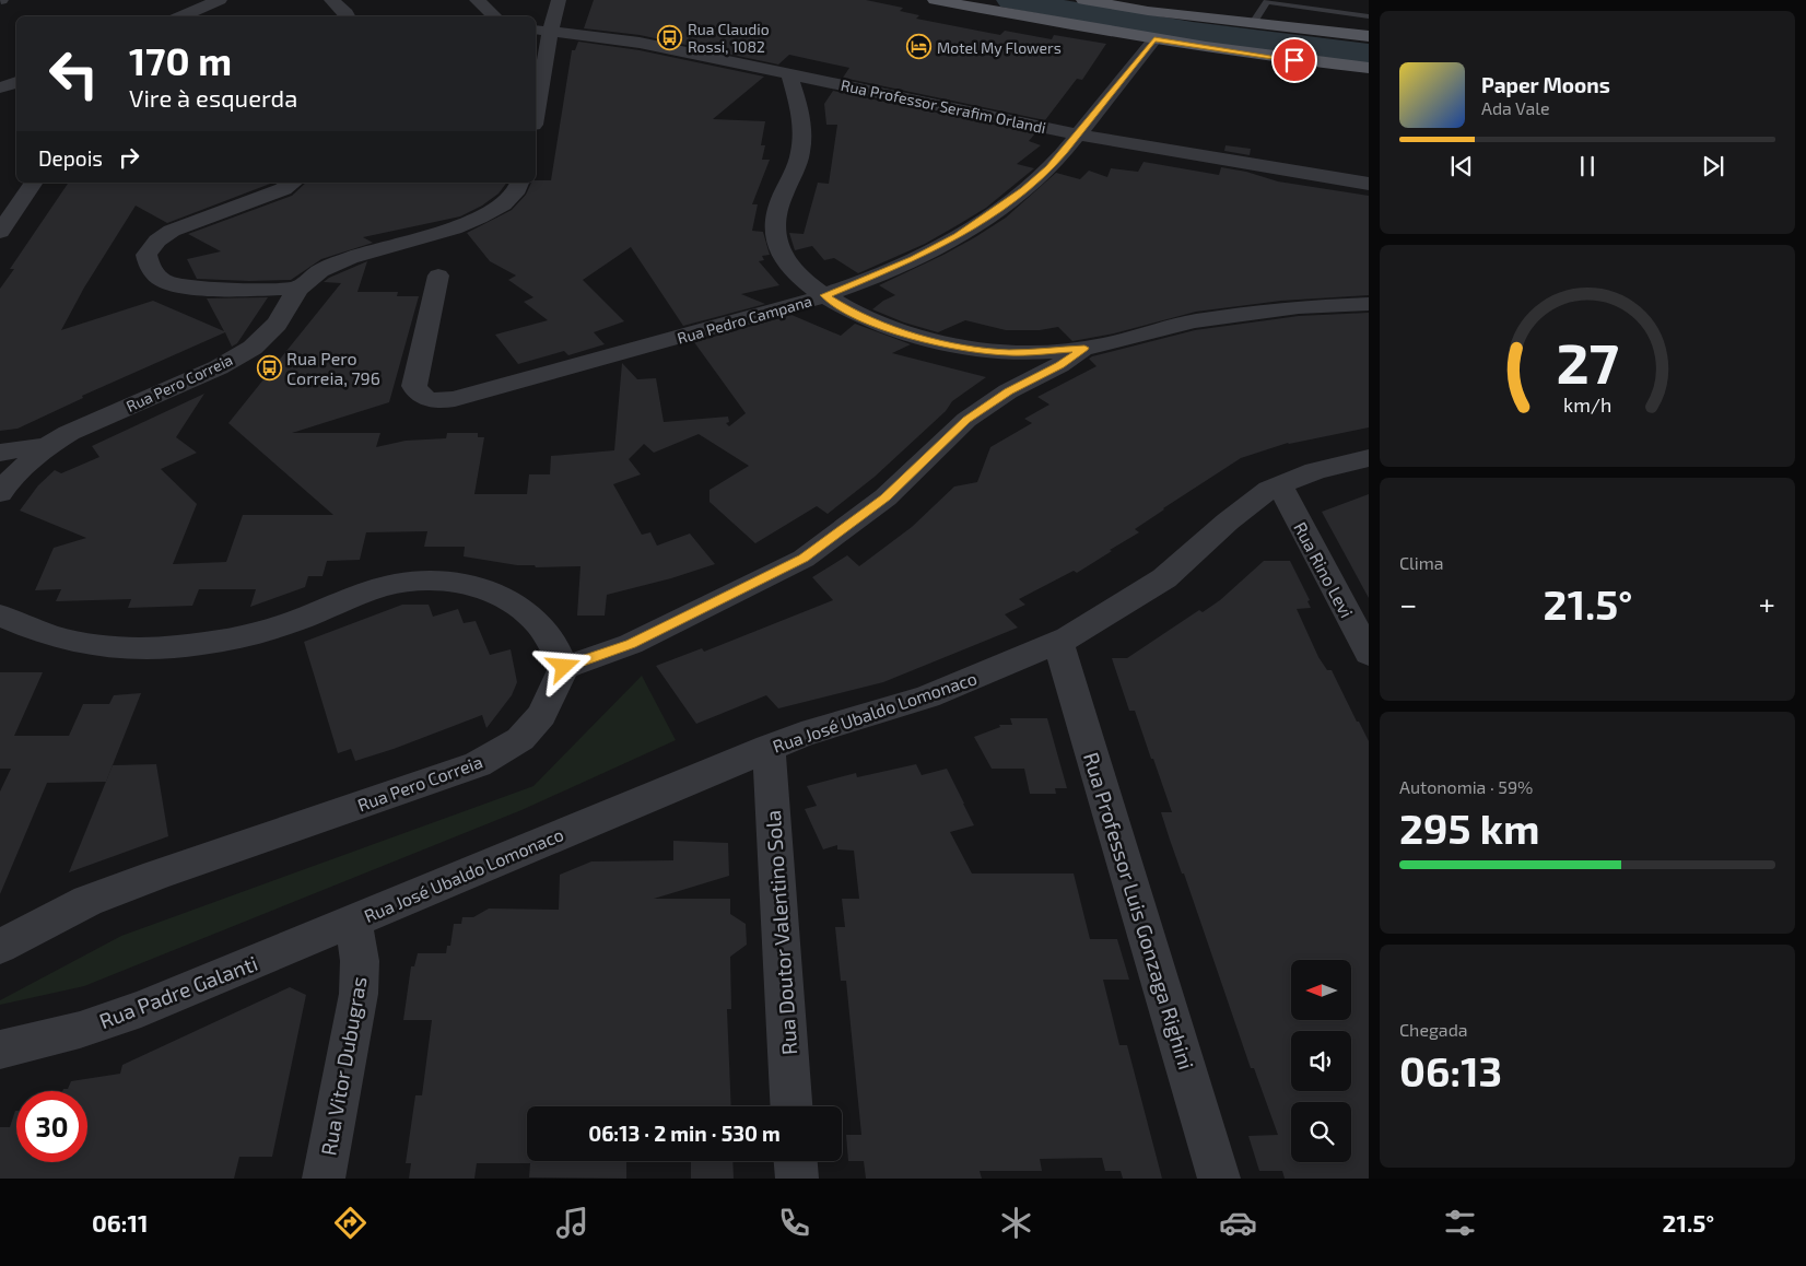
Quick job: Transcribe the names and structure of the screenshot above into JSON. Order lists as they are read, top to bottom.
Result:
{
  "streets": {
    "street": [
      "Rua Professor Serafim Orlandi",
      "Rua Pedro Campana",
      "Rua Pero Correia",
      "Rua Rino Levi",
      "Rua José Ubaldo Lomonaco",
      "Rua Professor Luis Gonzaga Righini",
      "Rua Doutor Valentino Sola",
      "Rua Padre Galanti",
      "Rua Vitor Dubugras"
    ]
  },
  "crossings": [
    ["Rua Professor Serafim Orlandi", "Rua Pedro Campana"],
    ["Rua Rino Levi", "Rua José Ubaldo Lomonaco"],
    ["Rua José Ubaldo Lomonaco", "Rua Professor Luis Gonzaga Righini"],
    ["Rua José Ubaldo Lomonaco", "Rua Doutor Valentino Sola"],
    ["Rua José Ubaldo Lomonaco", "Rua Padre Galanti"],
    ["Rua José Ubaldo Lomonaco", "Rua Vitor Dubugras"],
    ["Rua Padre Galanti", "Rua Vitor Dubugras"]
  ],
  "places": {
    "bus stop": ["Rua Claudio Rossi, 1082", "Rua Pero Correia, 796"],
    "hotel": ["Motel My Flowers"]
  },
  "north": "left",
  "page": {
    "turn": ["170 m", "Vire à esquerda"],
    "song": ["Paper Moons", "Ada Vale"],
    "then": "Depois",
    "tile": [
      "Clima",
      ["Autonomia · 59%", "295 km"],
      ["Chegada", "06:13"]
    ],
    "heat": ["−", "21.5°", "+"],
    "limit": "30",
    "trip": "06:13 · 2 min · 530 m",
    "tabs": ["06:11", "21.5°"],
    "gauge": ["27", "km/h"]
  }
}
